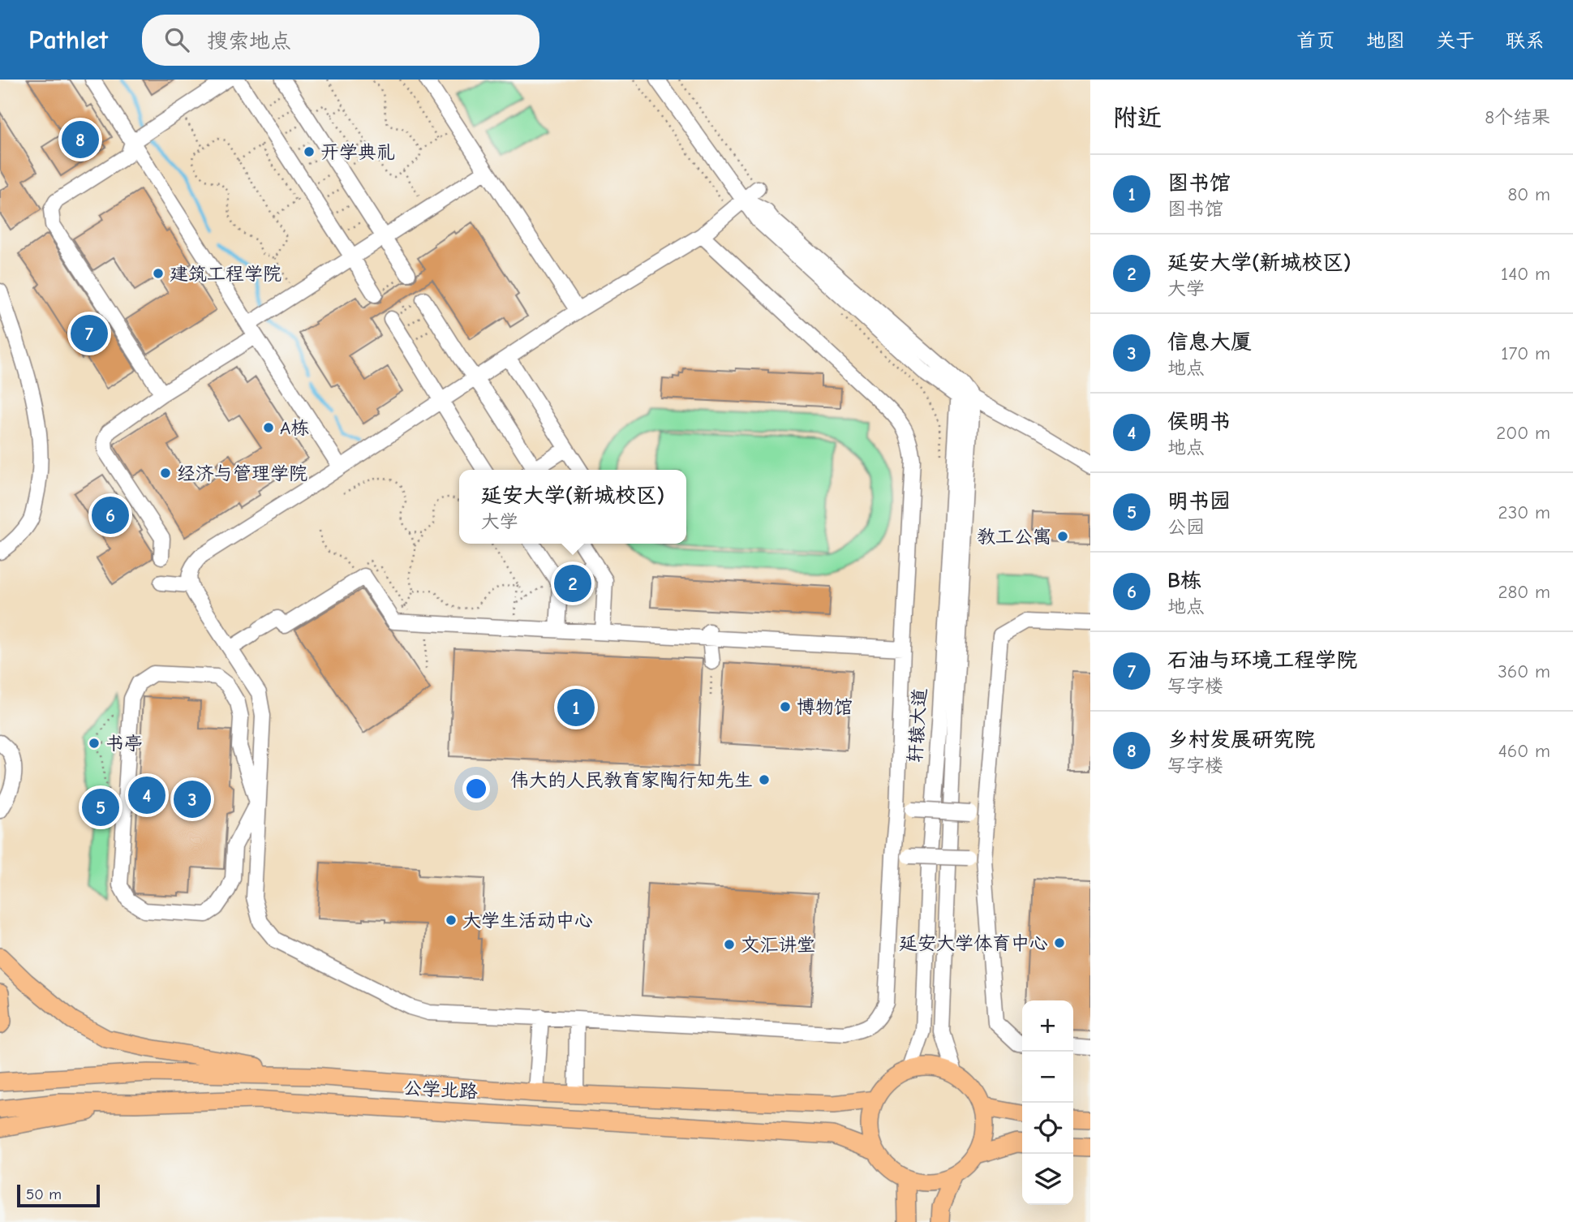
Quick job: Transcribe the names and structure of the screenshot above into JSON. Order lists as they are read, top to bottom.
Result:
{
  "streets": {
    "main road": ["公学北路"],
    "street": ["轩辕大道"]
  },
  "crossings": [
    ["轩辕大道", "公学北路"]
  ],
  "places": [
    "开学典礼",
    "建筑工程学院",
    "A栋",
    "经济与管理学院",
    "教工公寓",
    "博物馆",
    "书亭",
    "伟大的人民教育家陶行知先生",
    "大学生活动中心",
    "延安大学体育中心",
    "文汇讲堂"
  ],
  "scale_bar": "50 m",
  "page": {
    "header": "Pathlet",
    "search": "搜索地点",
    "nav": [
      "首页",
      "地图",
      "关于",
      "联系"
    ],
    "heading": ["附近", "8个结果"],
    "pins": [
      "8",
      "7",
      "6",
      "2",
      "1",
      "4",
      "3",
      "5"
    ],
    "list": [
      {
        "mark": "1",
        "name": "图书馆",
        "note": "图书馆",
        "value": "80 m"
      },
      {
        "mark": "2",
        "name": "延安大学(新城校区)",
        "note": "大学",
        "value": "140 m"
      },
      {
        "mark": "3",
        "name": "信息大厦",
        "note": "地点",
        "value": "170 m"
      },
      {
        "mark": "4",
        "name": "侯明书",
        "note": "地点",
        "value": "200 m"
      },
      {
        "mark": "5",
        "name": "明书园",
        "note": "公园",
        "value": "230 m"
      },
      {
        "mark": "6",
        "name": "B栋",
        "note": "地点",
        "value": "280 m"
      },
      {
        "mark": "7",
        "name": "石油与环境工程学院",
        "note": "写字楼",
        "value": "360 m"
      },
      {
        "mark": "8",
        "name": "乡村发展研究院",
        "note": "写字楼",
        "value": "460 m"
      }
    ],
    "popup": ["延安大学(新城校区)", "大学"],
    "map_buttons": ["+", "−"],
    "scale": "50 m"
  }
}
